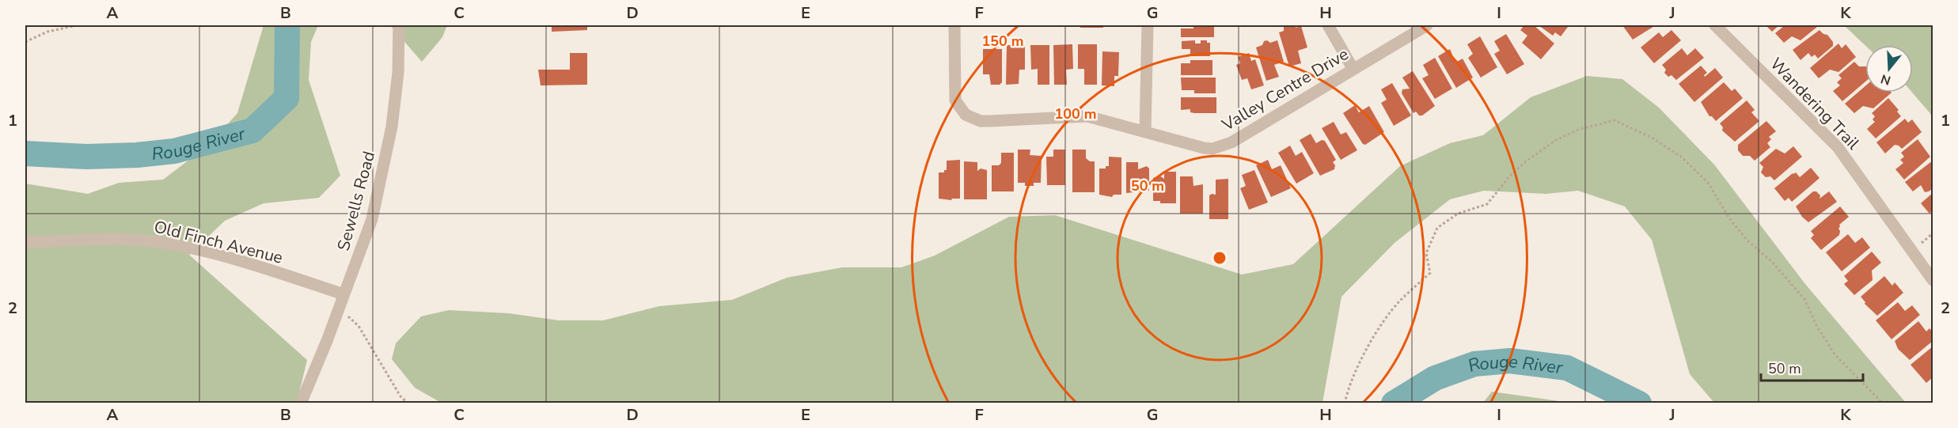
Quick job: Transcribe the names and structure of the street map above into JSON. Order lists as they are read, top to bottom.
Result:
{
  "streets": {
    "street": [
      "Valley Centre Drive",
      "Wandering Trail",
      "Sewells Road",
      "Old Finch Avenue"
    ]
  },
  "crossings": [
    ["Sewells Road", "Old Finch Avenue"]
  ],
  "water": ["Rouge River"],
  "scale_bar": "50 m",
  "north": "bottom",
  "grid": {
    "columns": [
      "A",
      "B",
      "C",
      "D",
      "E",
      "F",
      "G",
      "H",
      "I",
      "J",
      "K"
    ],
    "rows": ["1", "2"]
  },
  "rings": ["150 m", "100 m", "50 m"]
}
